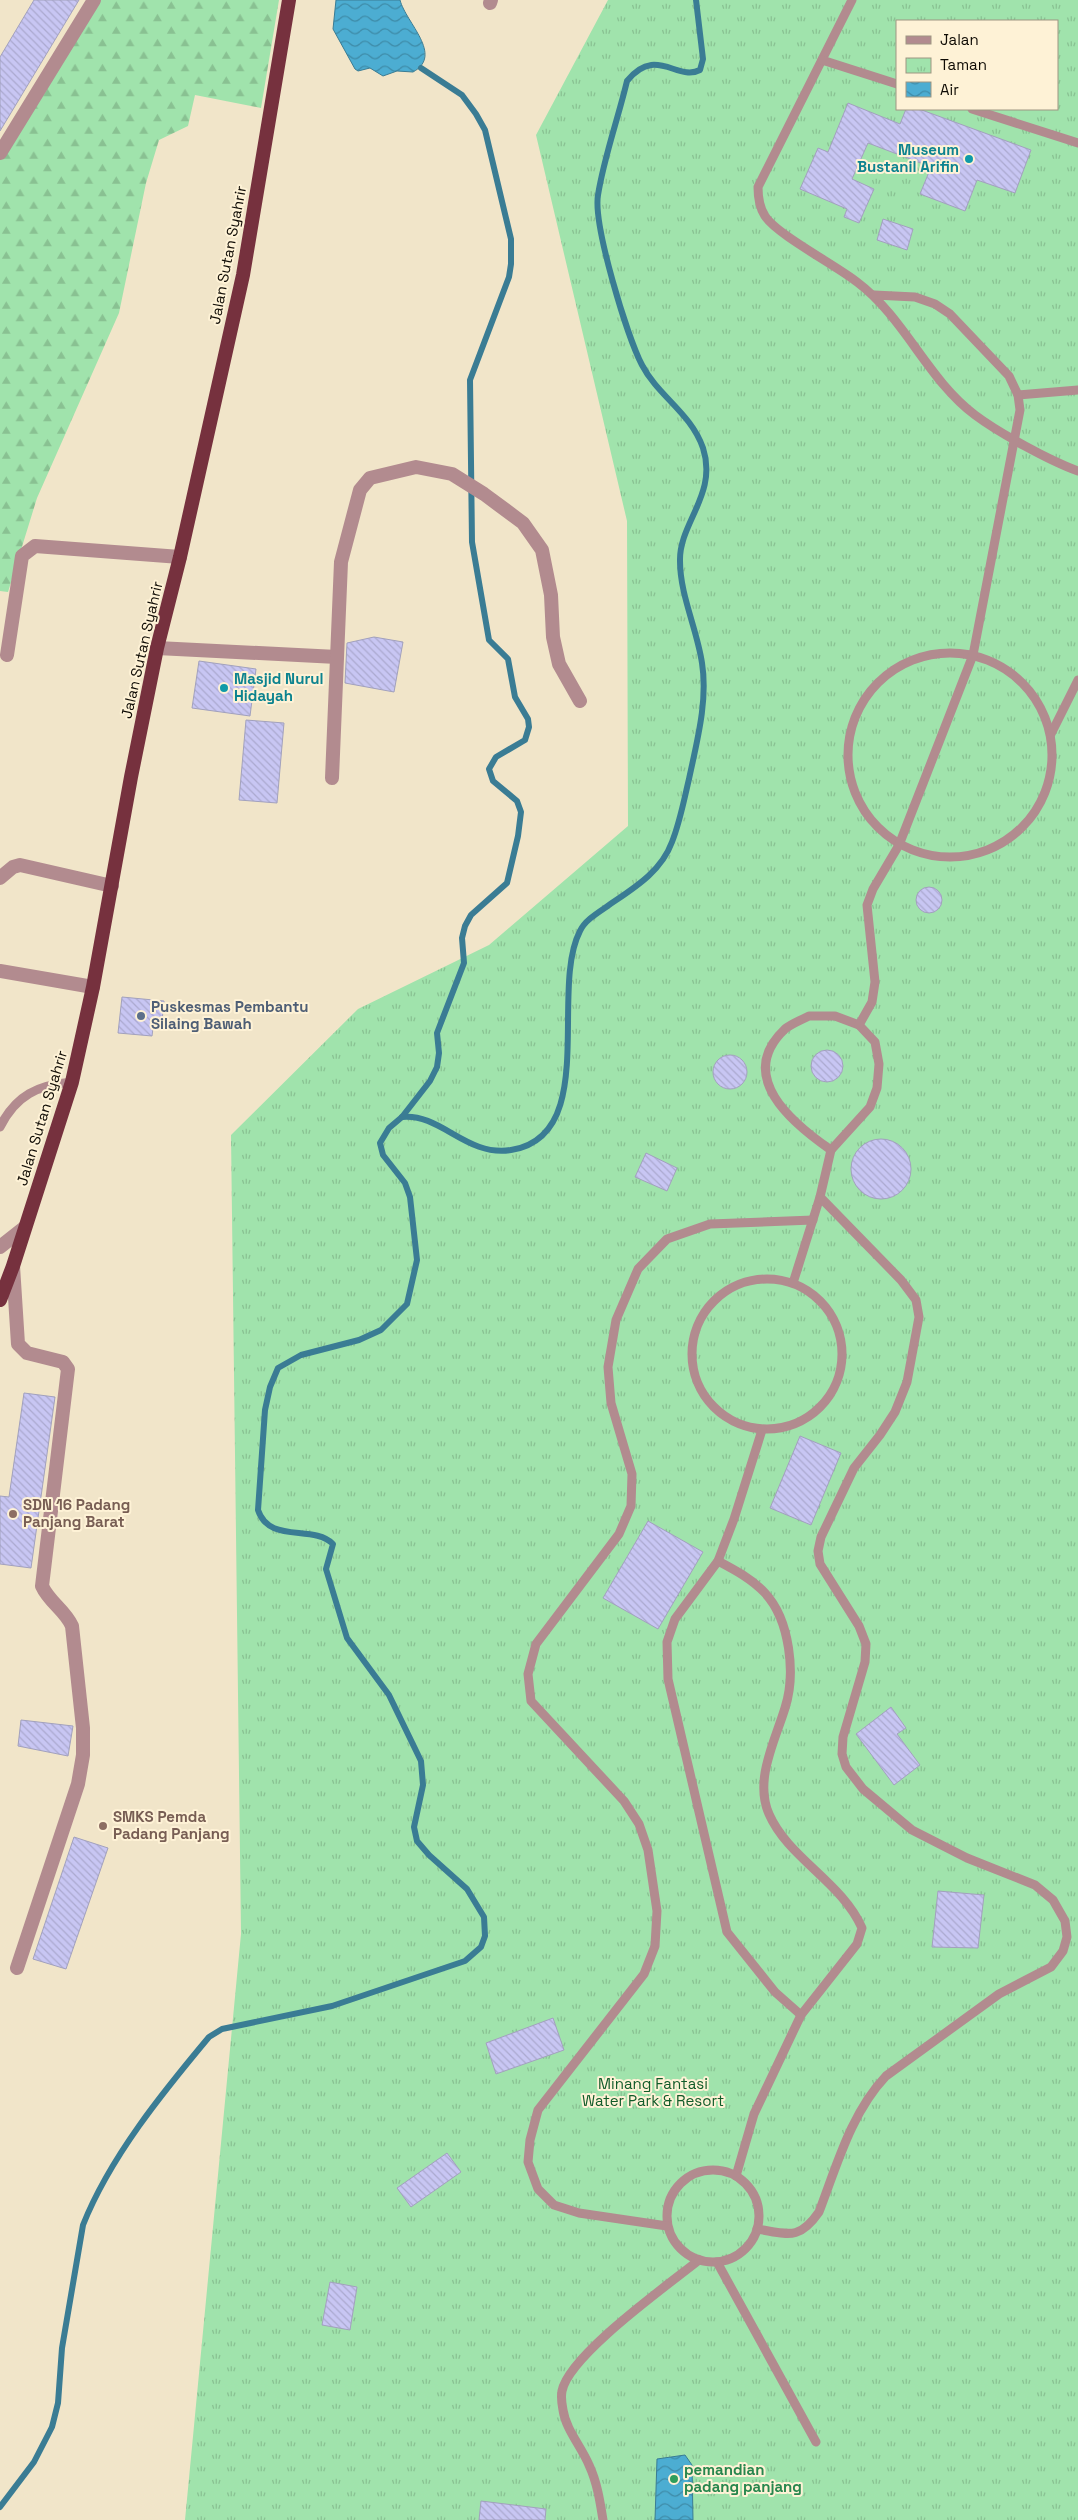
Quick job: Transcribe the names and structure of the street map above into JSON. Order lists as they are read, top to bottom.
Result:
{
  "streets": {
    "highway": ["Jalan Sutan Syahrir"]
  },
  "parks": ["Minang Fantasi Water Park & Resort"],
  "places": [
    "Museum Bustanil Arifin",
    "Masjid Nurul Hidayah",
    "Puskesmas Pembantu Silaing Bawah",
    "SDN 16 Padang Panjang Barat",
    "SMKS Pemda Padang Panjang",
    "pemandian padang panjang"
  ],
  "legend": ["Jalan", "Taman", "Air"]
}
